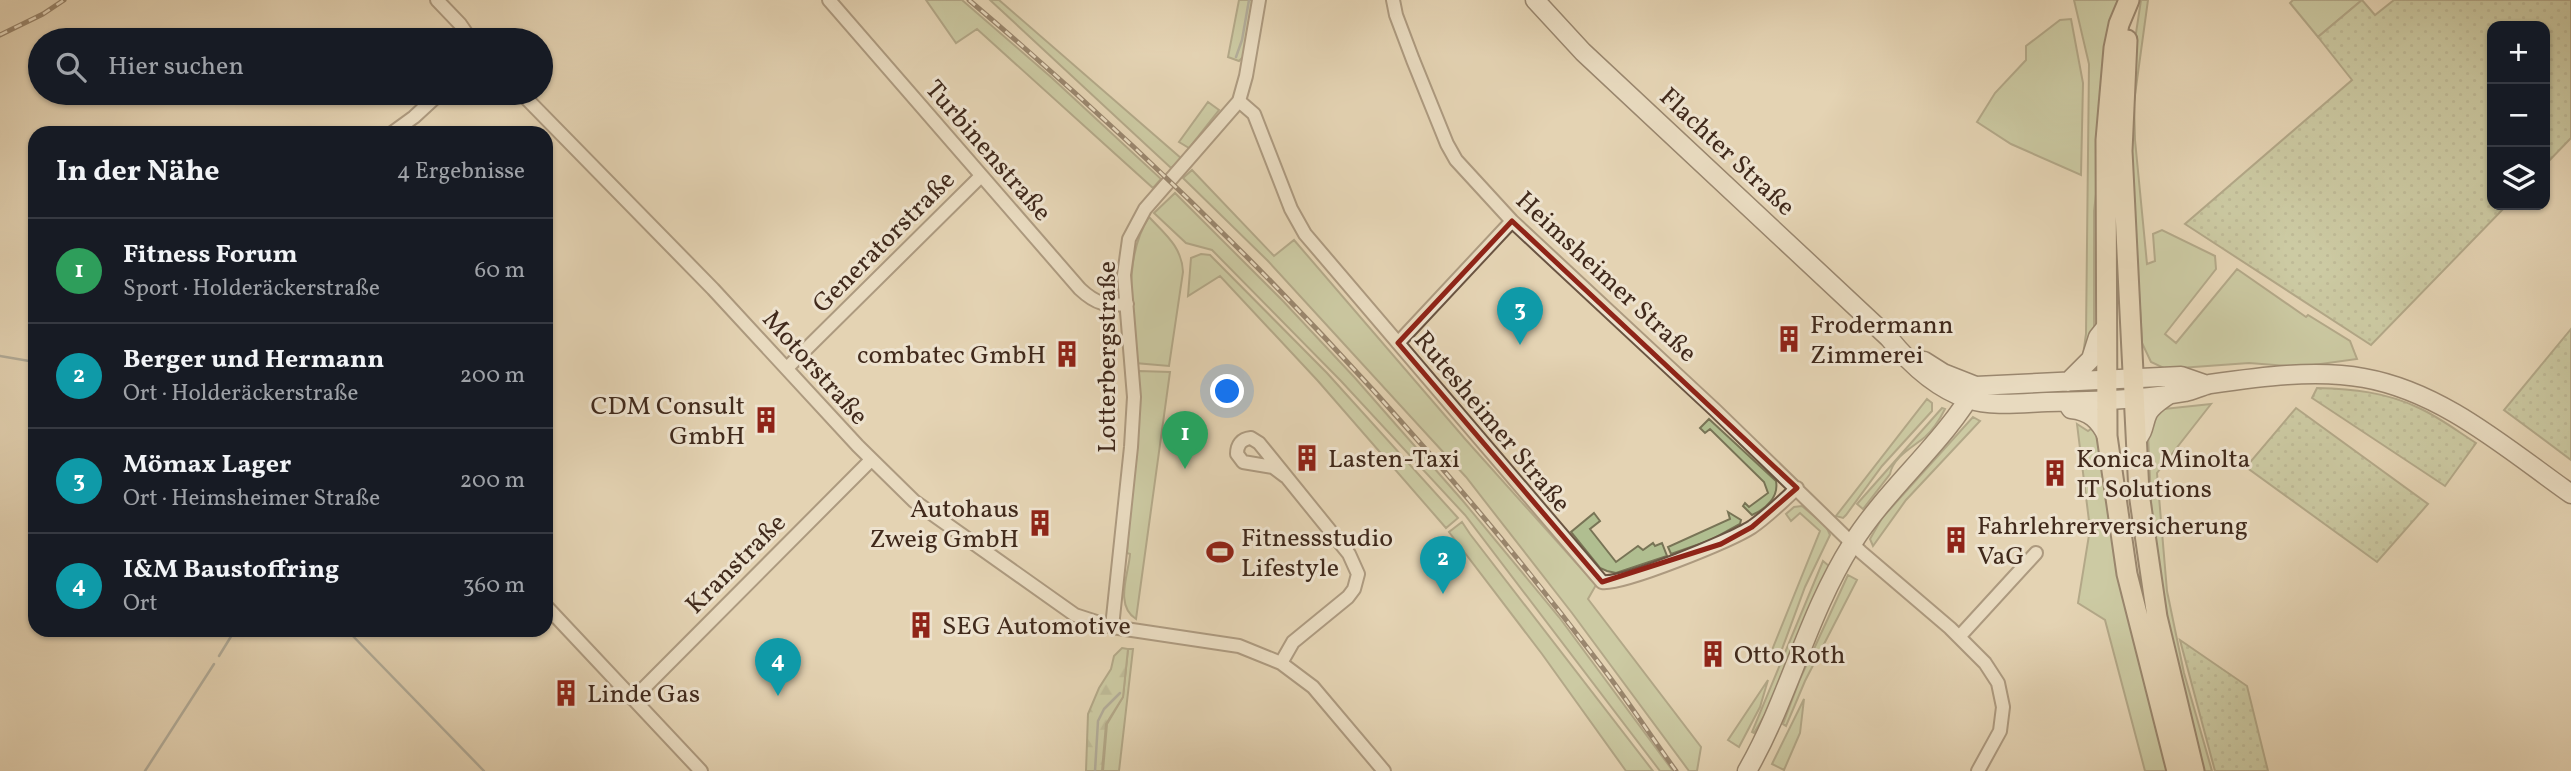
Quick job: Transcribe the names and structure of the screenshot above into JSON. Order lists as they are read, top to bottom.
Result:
{
  "streets": {
    "main road": ["Flachter Straße"],
    "street": [
      "Turbinenstraße",
      "Generatorstraße",
      "Heimsheimer Straße",
      "Lotterbergstraße",
      "Motorstraße",
      "Rutesheimer Straße",
      "Kranstraße"
    ]
  },
  "crossings": [
    ["Turbinenstraße", "Generatorstraße"],
    ["Turbinenstraße", "Lotterbergstraße"],
    ["Generatorstraße", "Motorstraße"],
    ["Heimsheimer Straße", "Rutesheimer Straße"],
    ["Lotterbergstraße", "Motorstraße"],
    ["Lotterbergstraße", "Rutesheimer Straße"],
    ["Motorstraße", "Kranstraße"]
  ],
  "places": {
    "building": [
      "Frodermann Zimmerei",
      "combatec GmbH",
      "CDM Consult GmbH",
      "Lasten-Taxi",
      "Konica Minolta IT Solutions",
      "Autohaus Zweig GmbH",
      "Fahrlehrerversicherung VaG",
      "SEG Automotive",
      "Otto Roth",
      "Linde Gas"
    ],
    "sports": ["Fitnessstudio Lifestyle"]
  },
  "page": {
    "map_buttons": ["+", "−"],
    "search": "Hier suchen",
    "heading": ["In der Nähe", "4 Ergebnisse"],
    "list": [
      {
        "mark": "1",
        "name": "Fitness Forum",
        "note": "Sport · Holderäckerstraße",
        "value": "60 m"
      },
      {
        "mark": "2",
        "name": "Berger und Hermann",
        "note": "Ort · Holderäckerstraße",
        "value": "200 m"
      },
      {
        "mark": "3",
        "name": "Mömax Lager",
        "note": "Ort · Heimsheimer Straße",
        "value": "200 m"
      },
      {
        "mark": "4",
        "name": "I&M Baustoffring",
        "note": "Ort",
        "value": "360 m"
      }
    ],
    "pins": [
      "3",
      "1",
      "2",
      "4"
    ]
  }
}
